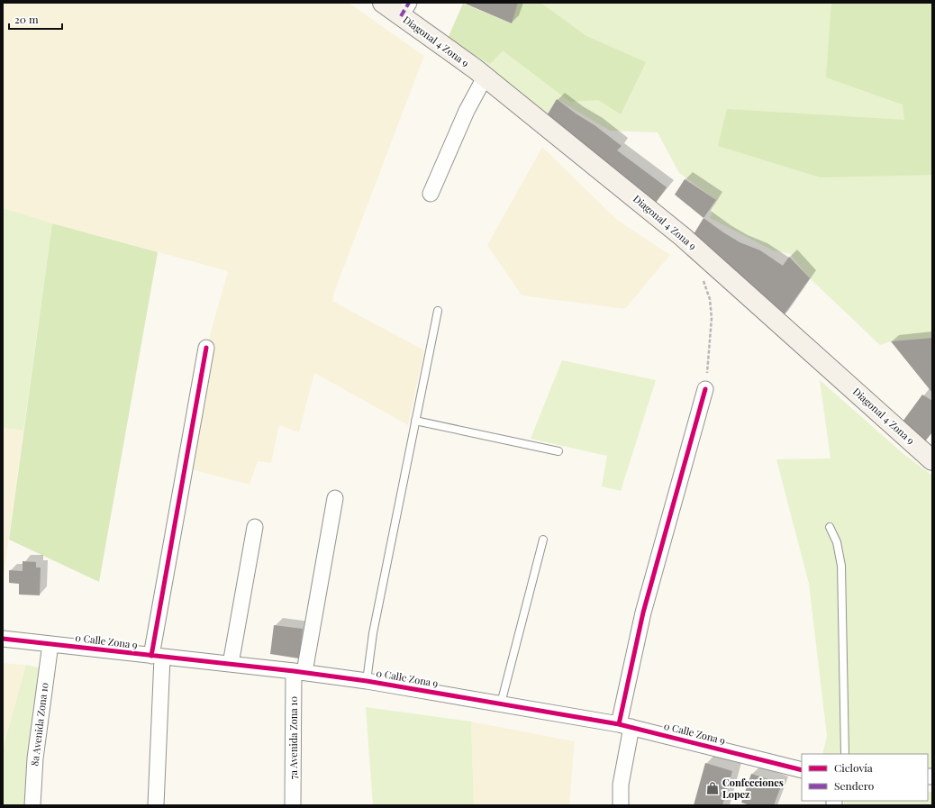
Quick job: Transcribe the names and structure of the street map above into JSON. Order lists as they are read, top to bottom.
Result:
{
  "streets": {
    "main road": ["Diagonal 4 Zona 9"],
    "street": ["0 Calle Zona 9", "8a Avenida Zona 10", "7a Avenida Zona 10"]
  },
  "crossings": [
    ["0 Calle Zona 9", "8a Avenida Zona 10"],
    ["0 Calle Zona 9", "7a Avenida Zona 10"]
  ],
  "places": {
    "shop": ["Confecciones Lopez"]
  },
  "legend": ["Ciclovía", "Sendero"],
  "scale_bar": "20 m"
}
